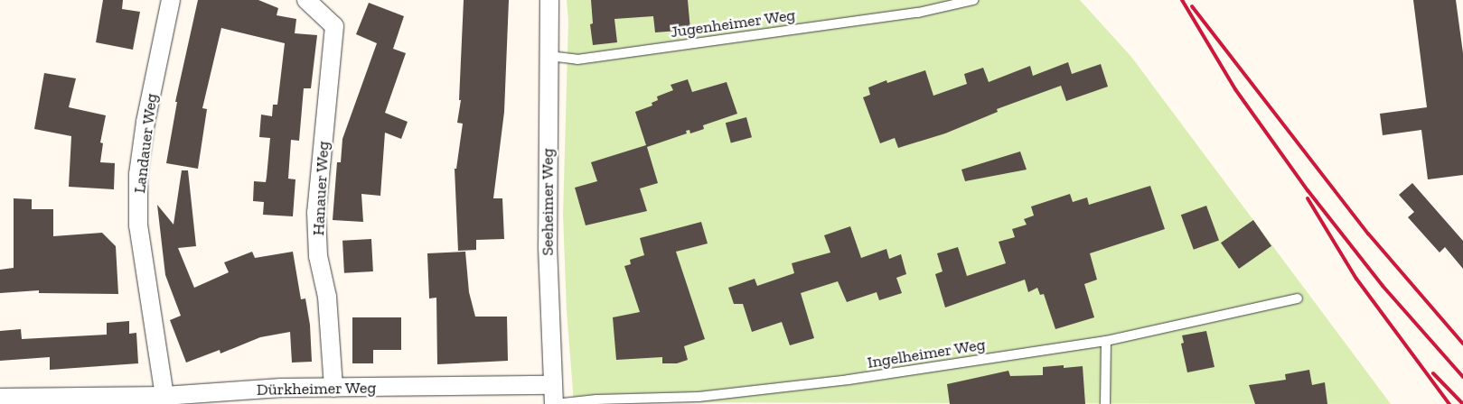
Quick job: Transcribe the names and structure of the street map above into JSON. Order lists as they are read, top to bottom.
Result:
{
  "streets": {
    "street": [
      "Landauer Weg",
      "Hanauer Weg",
      "Seeheimer Weg",
      "Dürkheimer Weg"
    ],
    "lane": ["Jugenheimer Weg", "Ingelheimer Weg"]
  },
  "crossings": [
    ["Jugenheimer Weg", "Seeheimer Weg"],
    ["Landauer Weg", "Dürkheimer Weg"],
    ["Hanauer Weg", "Dürkheimer Weg"],
    ["Seeheimer Weg", "Ingelheimer Weg"],
    ["Seeheimer Weg", "Dürkheimer Weg"]
  ]
}
